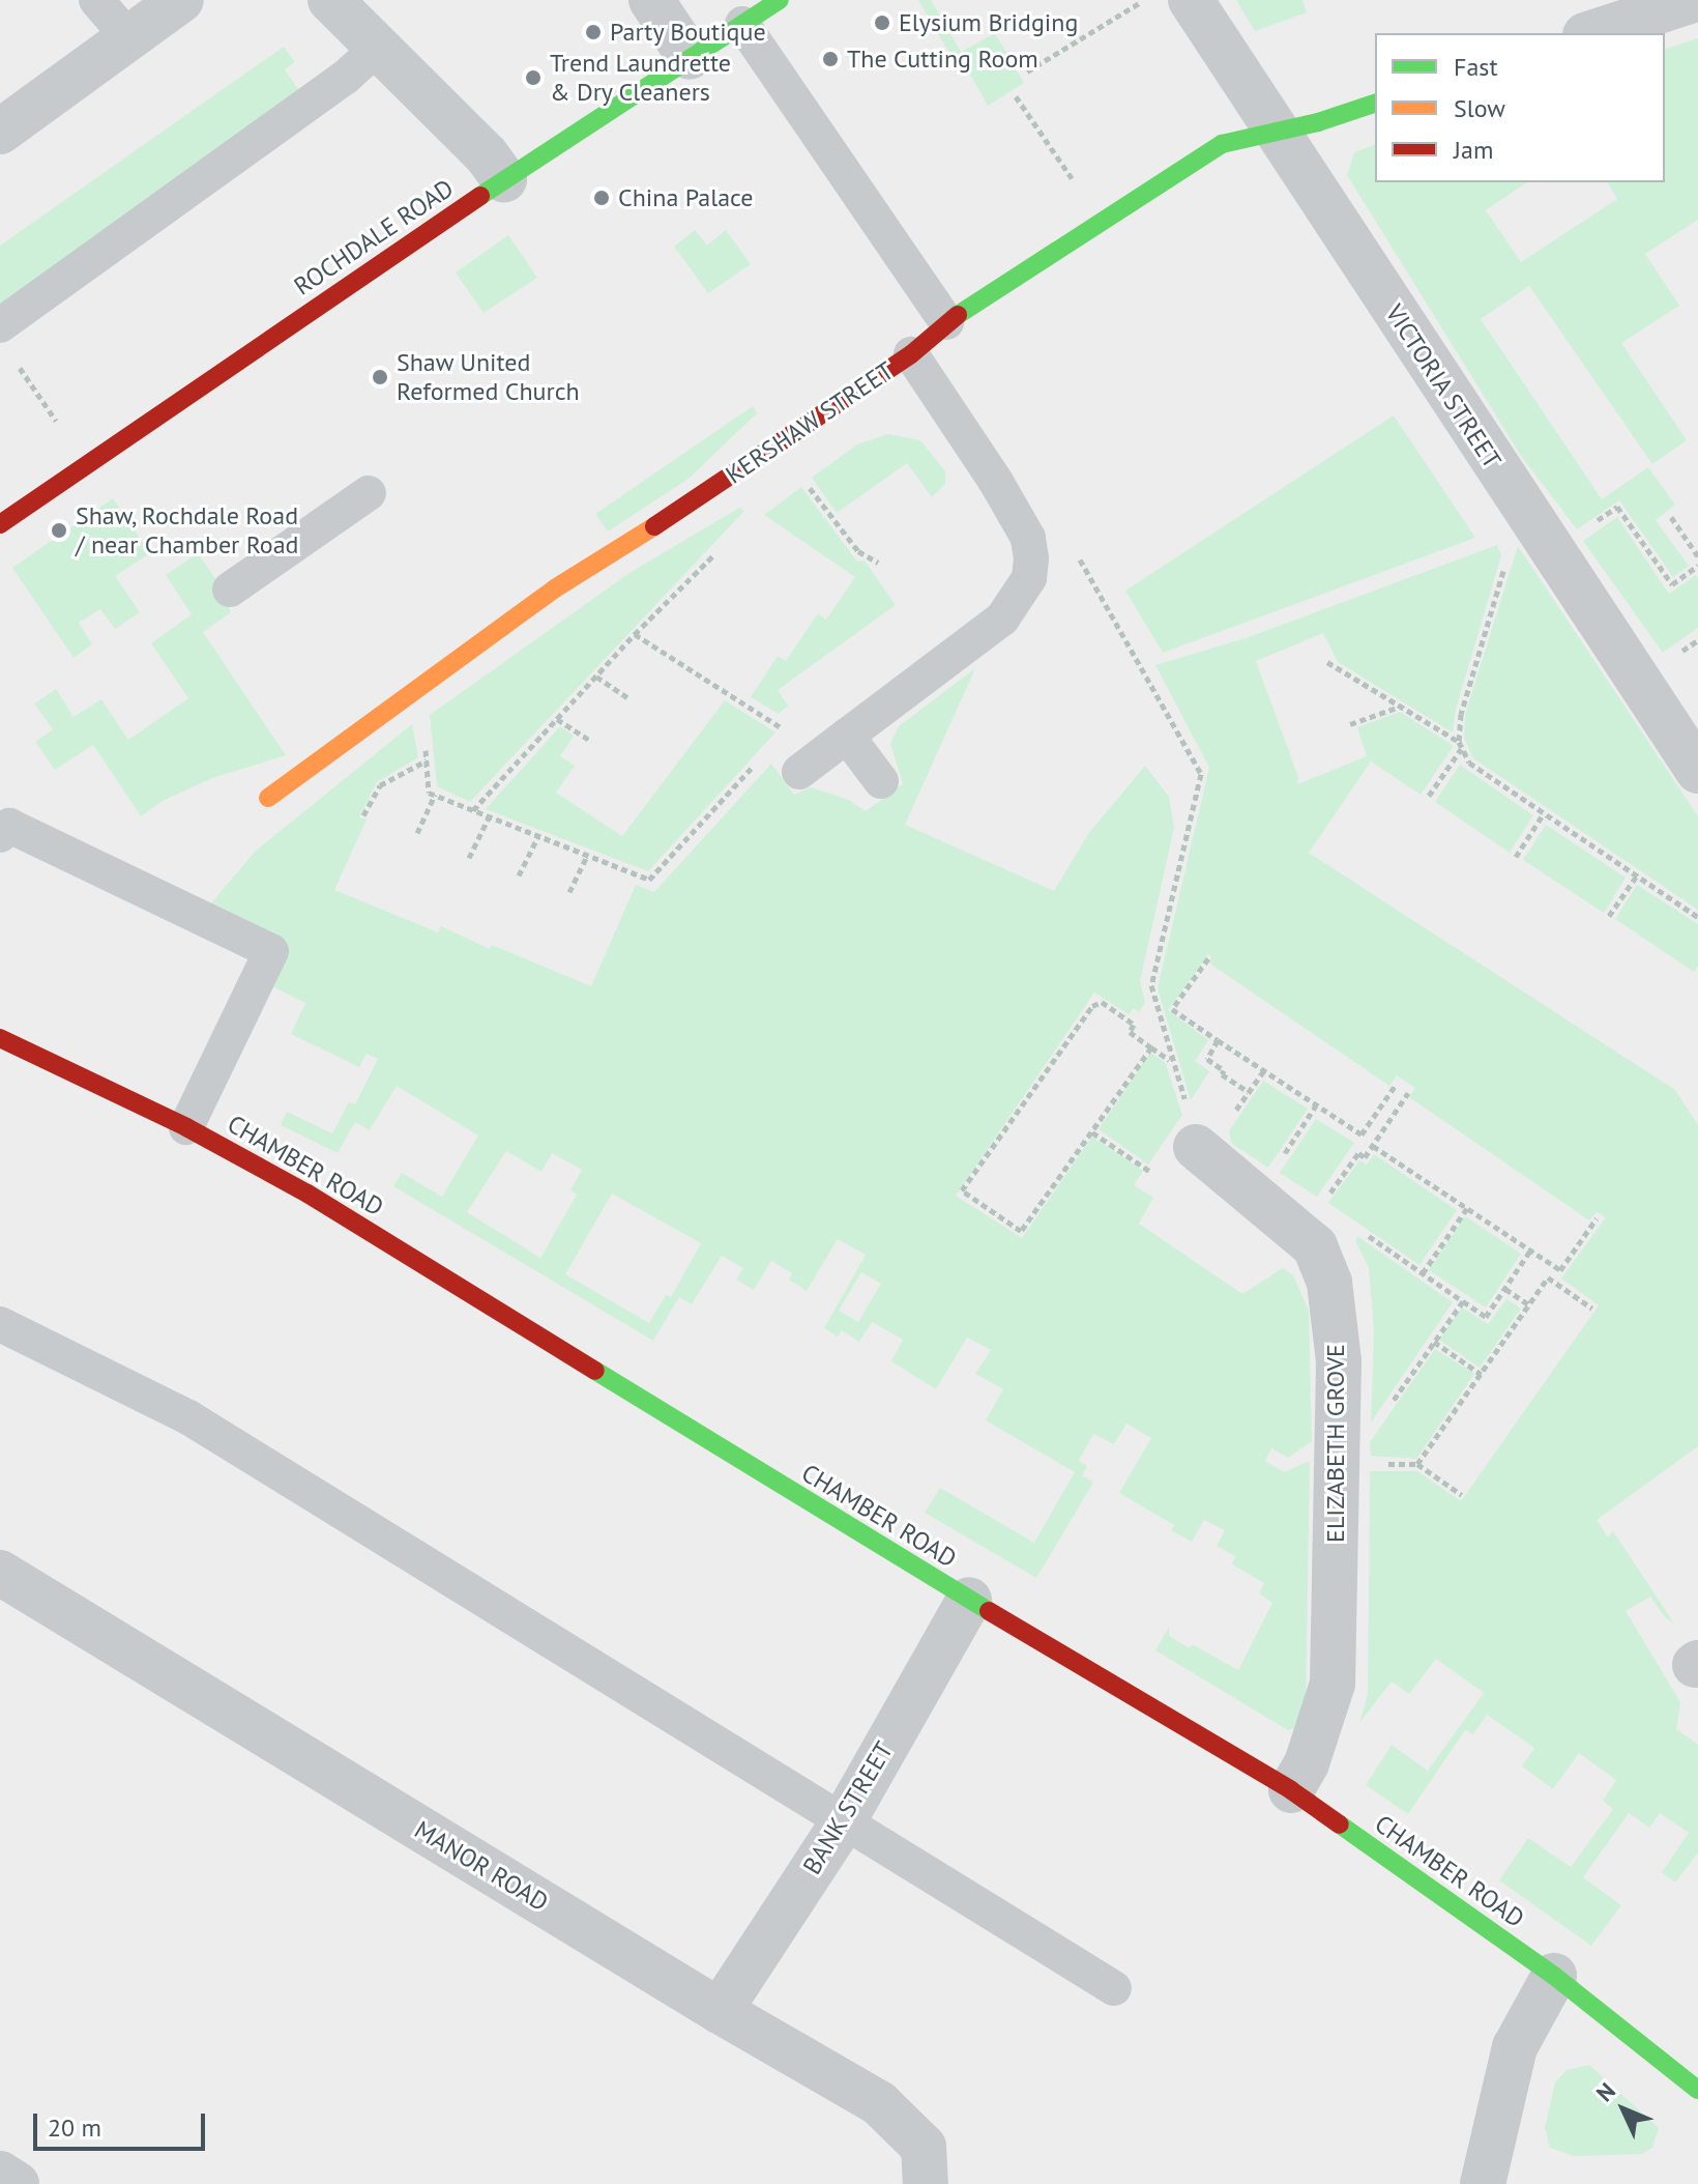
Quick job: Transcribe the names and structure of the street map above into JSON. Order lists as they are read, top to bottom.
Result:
{
  "streets": {
    "street": [
      "ROCHDALE ROAD",
      "VICTORIA STREET",
      "KERSHAW STREET",
      "CHAMBER ROAD",
      "ELIZABETH GROVE",
      "BANK STREET",
      "MANOR ROAD"
    ]
  },
  "crossings": [
    ["VICTORIA STREET", "KERSHAW STREET"],
    ["CHAMBER ROAD", "ELIZABETH GROVE"],
    ["CHAMBER ROAD", "BANK STREET"],
    ["BANK STREET", "MANOR ROAD"]
  ],
  "places": [
    "Elysium Bridging",
    "Party Boutique",
    "The Cutting Room",
    "Trend Laundrette & Dry Cleaners",
    "China Palace",
    "Shaw United Reformed Church",
    "Shaw, Rochdale Road / near Chamber Road"
  ],
  "legend": ["Fast", "Slow", "Jam"],
  "scale_bar": "20 m",
  "north": "top left"
}
